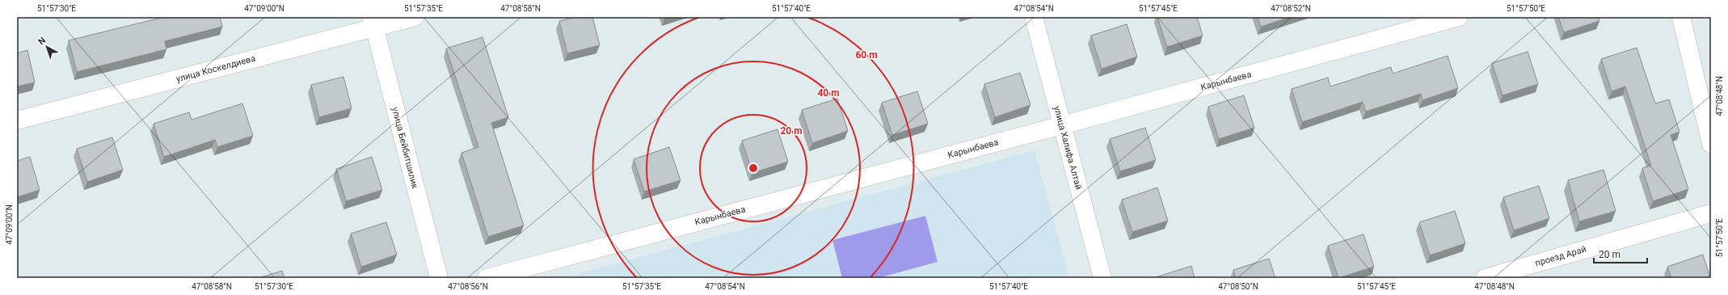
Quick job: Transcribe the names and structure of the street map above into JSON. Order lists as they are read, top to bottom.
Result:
{
  "streets": {
    "street": [
      "улица Коскелдиева",
      "Карынбаева",
      "улица Бейбитшилик",
      "улица Халифа Алтай",
      "проезд Арай"
    ]
  },
  "crossings": [
    ["улица Коскелдиева", "улица Бейбитшилик"],
    ["Карынбаева", "улица Халифа Алтай"]
  ],
  "scale_bar": "20 m",
  "north": "top left",
  "coordinates": [
    "51°57'30\"E",
    "47°09'00\"N",
    "51°57'35\"E",
    "47°08'58\"N",
    "51°57'40\"E",
    "47°08'54\"N",
    "51°57'45\"E",
    "47°08'52\"N",
    "51°57'50\"E",
    "47°08'48\"N",
    "47°08'56\"N",
    "47°08'50\"N"
  ],
  "rings": ["60 m", "40 m", "20 m"]
}
